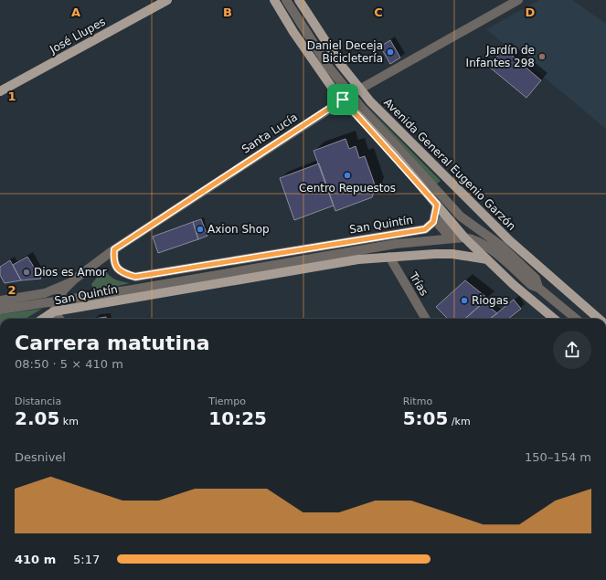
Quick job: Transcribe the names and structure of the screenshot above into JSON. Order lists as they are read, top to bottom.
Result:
{
  "streets": {
    "main road": ["José Llupes", "Avenida General Eugenio Garzón", "San Quintín"],
    "street": ["Santa Lucía", "Trías"]
  },
  "crossings": [
    ["Santa Lucía", "Avenida General Eugenio Garzón"],
    ["Santa Lucía", "San Quintín"],
    ["Avenida General Eugenio Garzón", "San Quintín"],
    ["San Quintín", "Trías"]
  ],
  "places": [
    "Daniel Deceja Bicicletería",
    "Jardín de Infantes 298",
    "Centro Repuestos",
    "Axion Shop",
    "Dios es Amor",
    "Riogas"
  ],
  "page": {
    "heading": ["Carrera matutina", "08:50 · 5 × 410 m"],
    "stats": [
      ["Distancia", "2.05 km"],
      ["Tiempo", "10:25"],
      ["Ritmo", "5:05 /km"]
    ],
    "chart": ["Desnivel", "150–154 m"],
    "list": [
      {
        "name": "410 m",
        "note": "5:17"
      }
    ]
  },
  "grid": {
    "columns": [
      "A",
      "B",
      "C",
      "D"
    ],
    "rows": ["1", "2"]
  }
}
